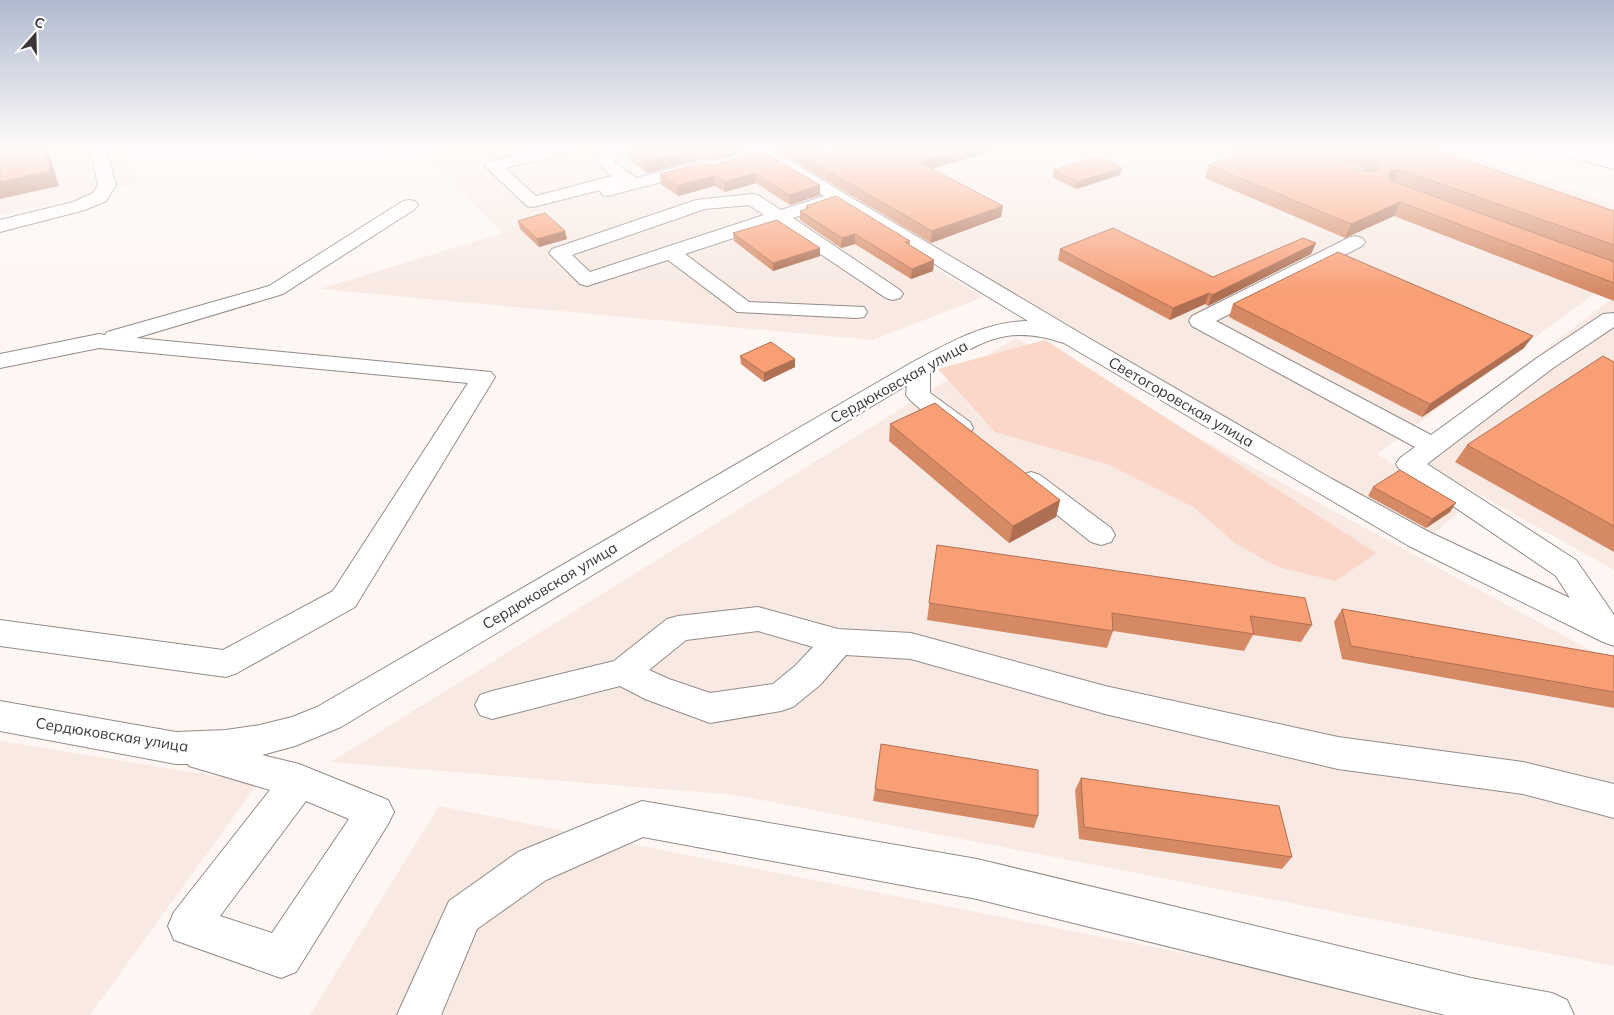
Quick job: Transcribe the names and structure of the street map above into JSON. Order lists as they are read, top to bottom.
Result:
{
  "streets": {
    "street": ["Сердюковская улица", "Светогоровская улица"]
  },
  "crossings": [
    ["Сердюковская улица", "Светогоровская улица"]
  ],
  "north": "top"
}
